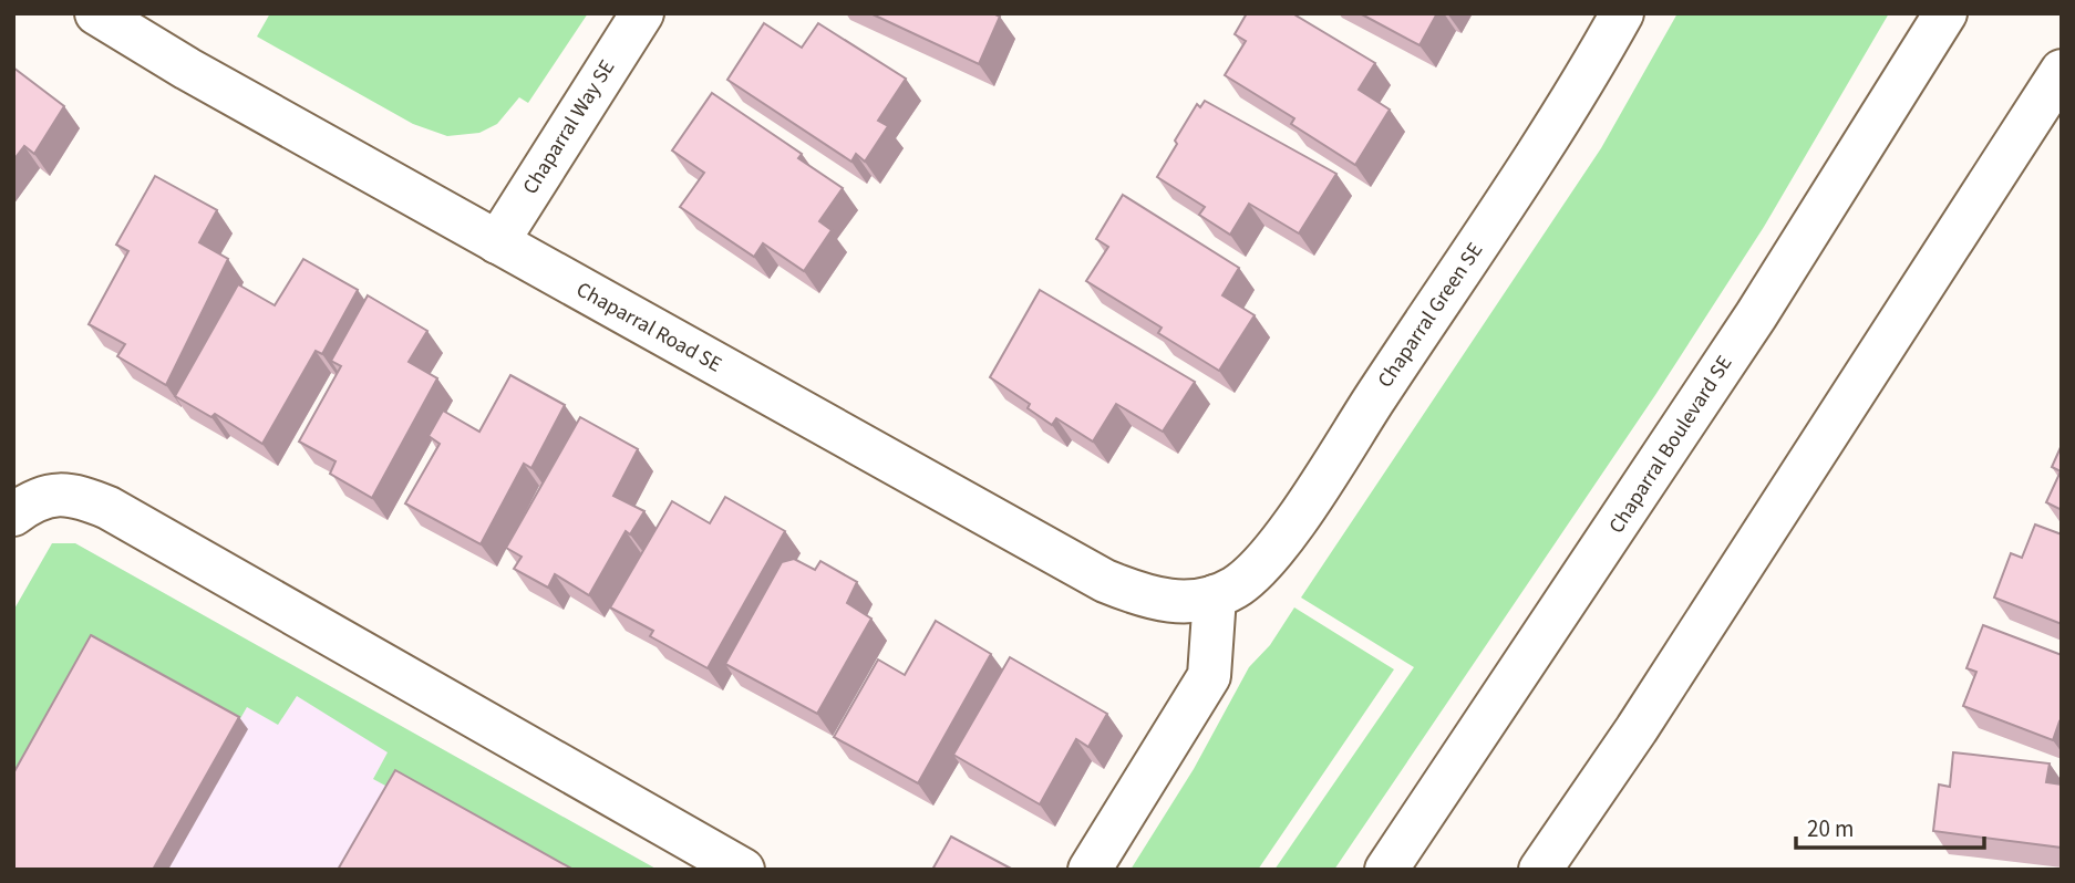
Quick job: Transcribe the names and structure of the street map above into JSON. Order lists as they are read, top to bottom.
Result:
{
  "streets": {
    "street": [
      "Chaparral Way SE",
      "Chaparral Green SE",
      "Chaparral Road SE",
      "Chaparral Boulevard SE"
    ]
  },
  "crossings": [
    ["Chaparral Way SE", "Chaparral Road SE"],
    ["Chaparral Green SE", "Chaparral Road SE"]
  ],
  "scale_bar": "20 m"
}
